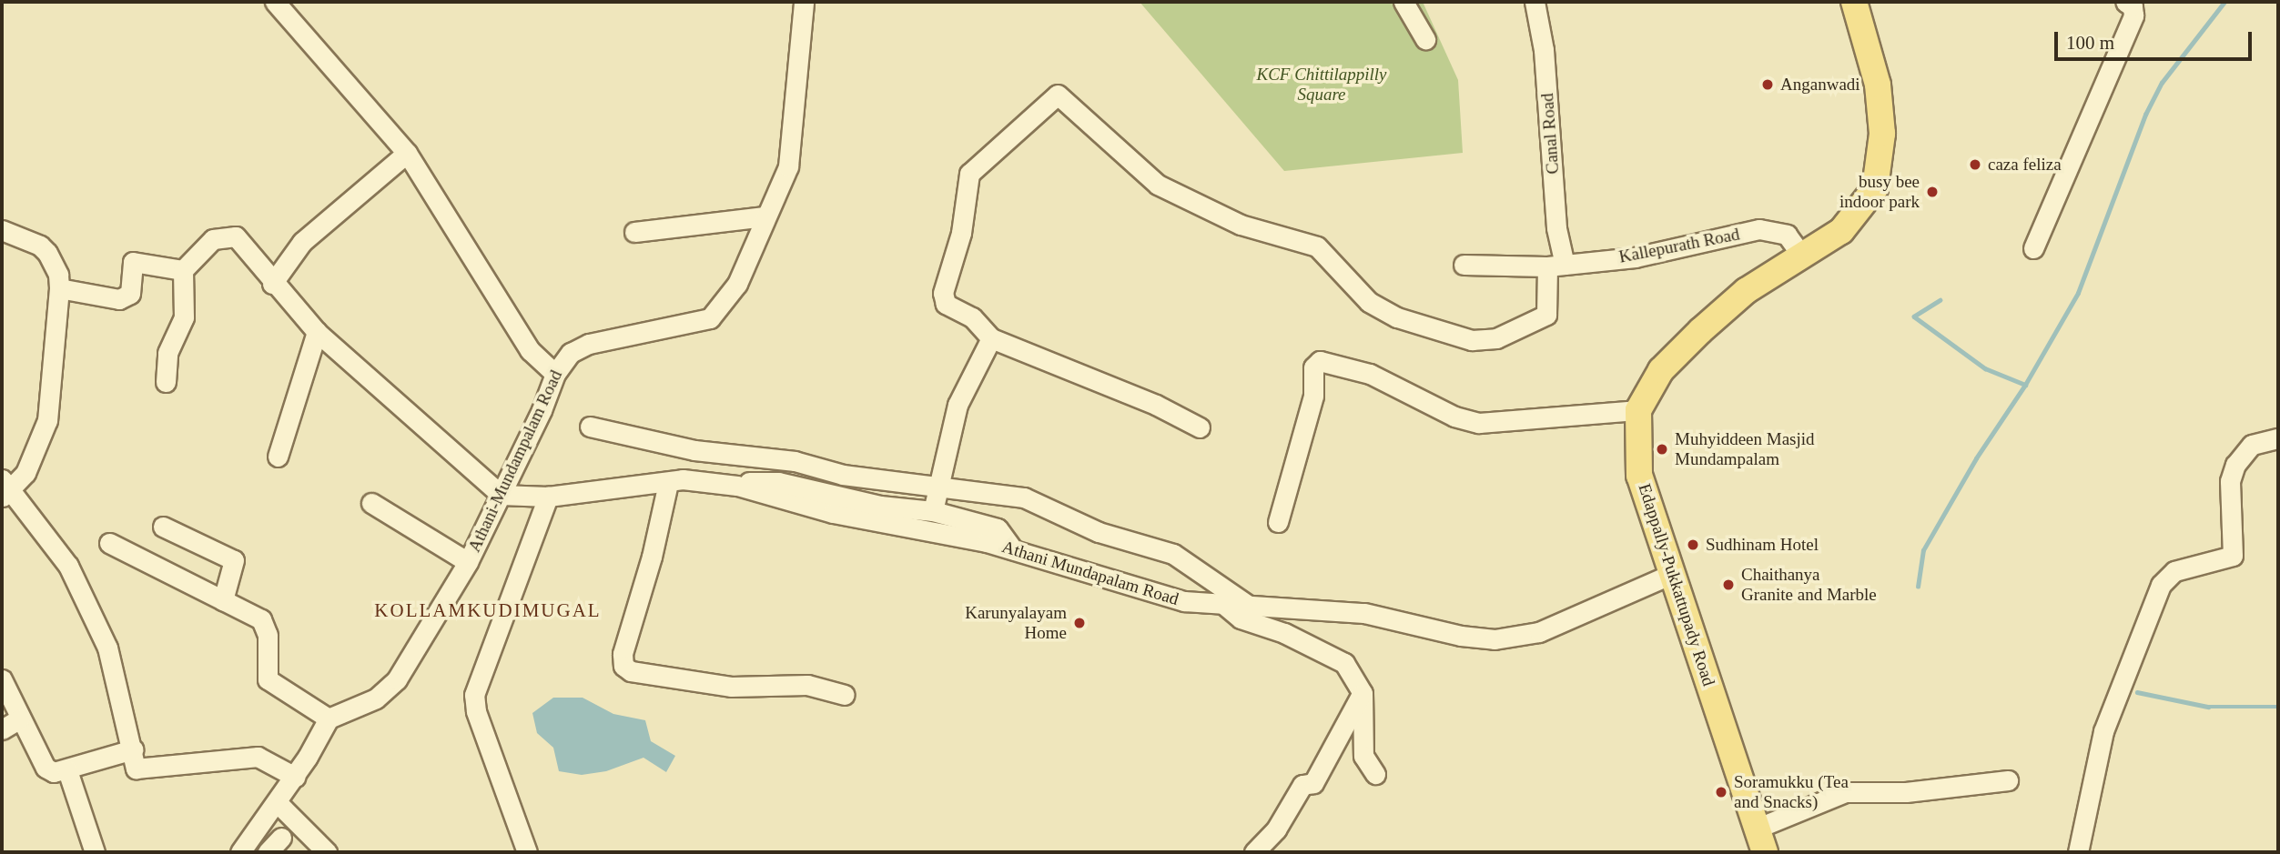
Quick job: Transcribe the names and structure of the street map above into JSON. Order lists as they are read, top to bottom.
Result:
{
  "streets": {
    "main road": ["Edappally-Pukkattupady Road"],
    "street": [
      "Canal Road",
      "Kallepurath Road",
      "Athani-Mundampalam Road",
      "Athani Mundapalam Road"
    ]
  },
  "crossings": [
    ["Canal Road", "Kallepurath Road"],
    ["Athani-Mundampalam Road", "Athani Mundapalam Road"],
    ["Athani Mundapalam Road", "Edappally-Pukkattupady Road"]
  ],
  "districts": ["KOLLAMKUDIMUGAL"],
  "parks": ["KCF Chittilappilly Square"],
  "places": [
    "Anganwadi",
    "caza feliza",
    "busy bee indoor park",
    "Muhyiddeen Masjid Mundampalam",
    "Sudhinam Hotel",
    "Chaithanya Granite and Marble",
    "Karunyalayam Home",
    "Soramukku (Tea and Snacks)"
  ],
  "scale_bar": "100 m"
}
